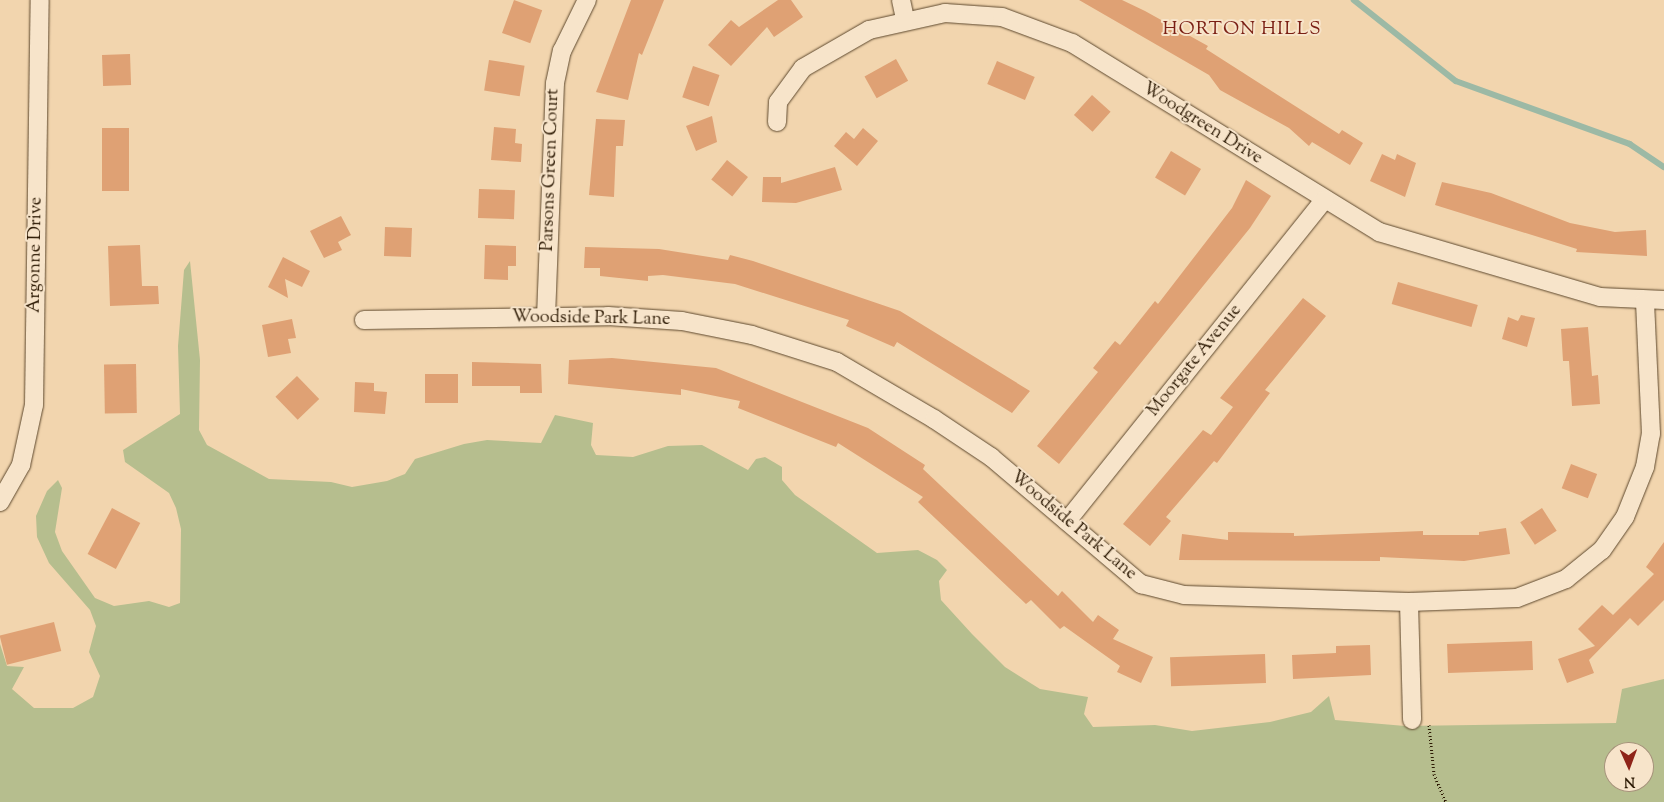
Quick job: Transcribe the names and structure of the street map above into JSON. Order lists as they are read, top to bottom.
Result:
{
  "streets": {
    "street": [
      "Woodgreen Drive",
      "Parsons Green Court",
      "Argonne Drive",
      "Woodside Park Lane",
      "Moorgate Avenue"
    ]
  },
  "crossings": [
    ["Woodgreen Drive", "Woodside Park Lane"],
    ["Woodgreen Drive", "Moorgate Avenue"],
    ["Parsons Green Court", "Woodside Park Lane"],
    ["Woodside Park Lane", "Moorgate Avenue"]
  ],
  "districts": ["HORTON HILLS"],
  "north": "bottom"
}
